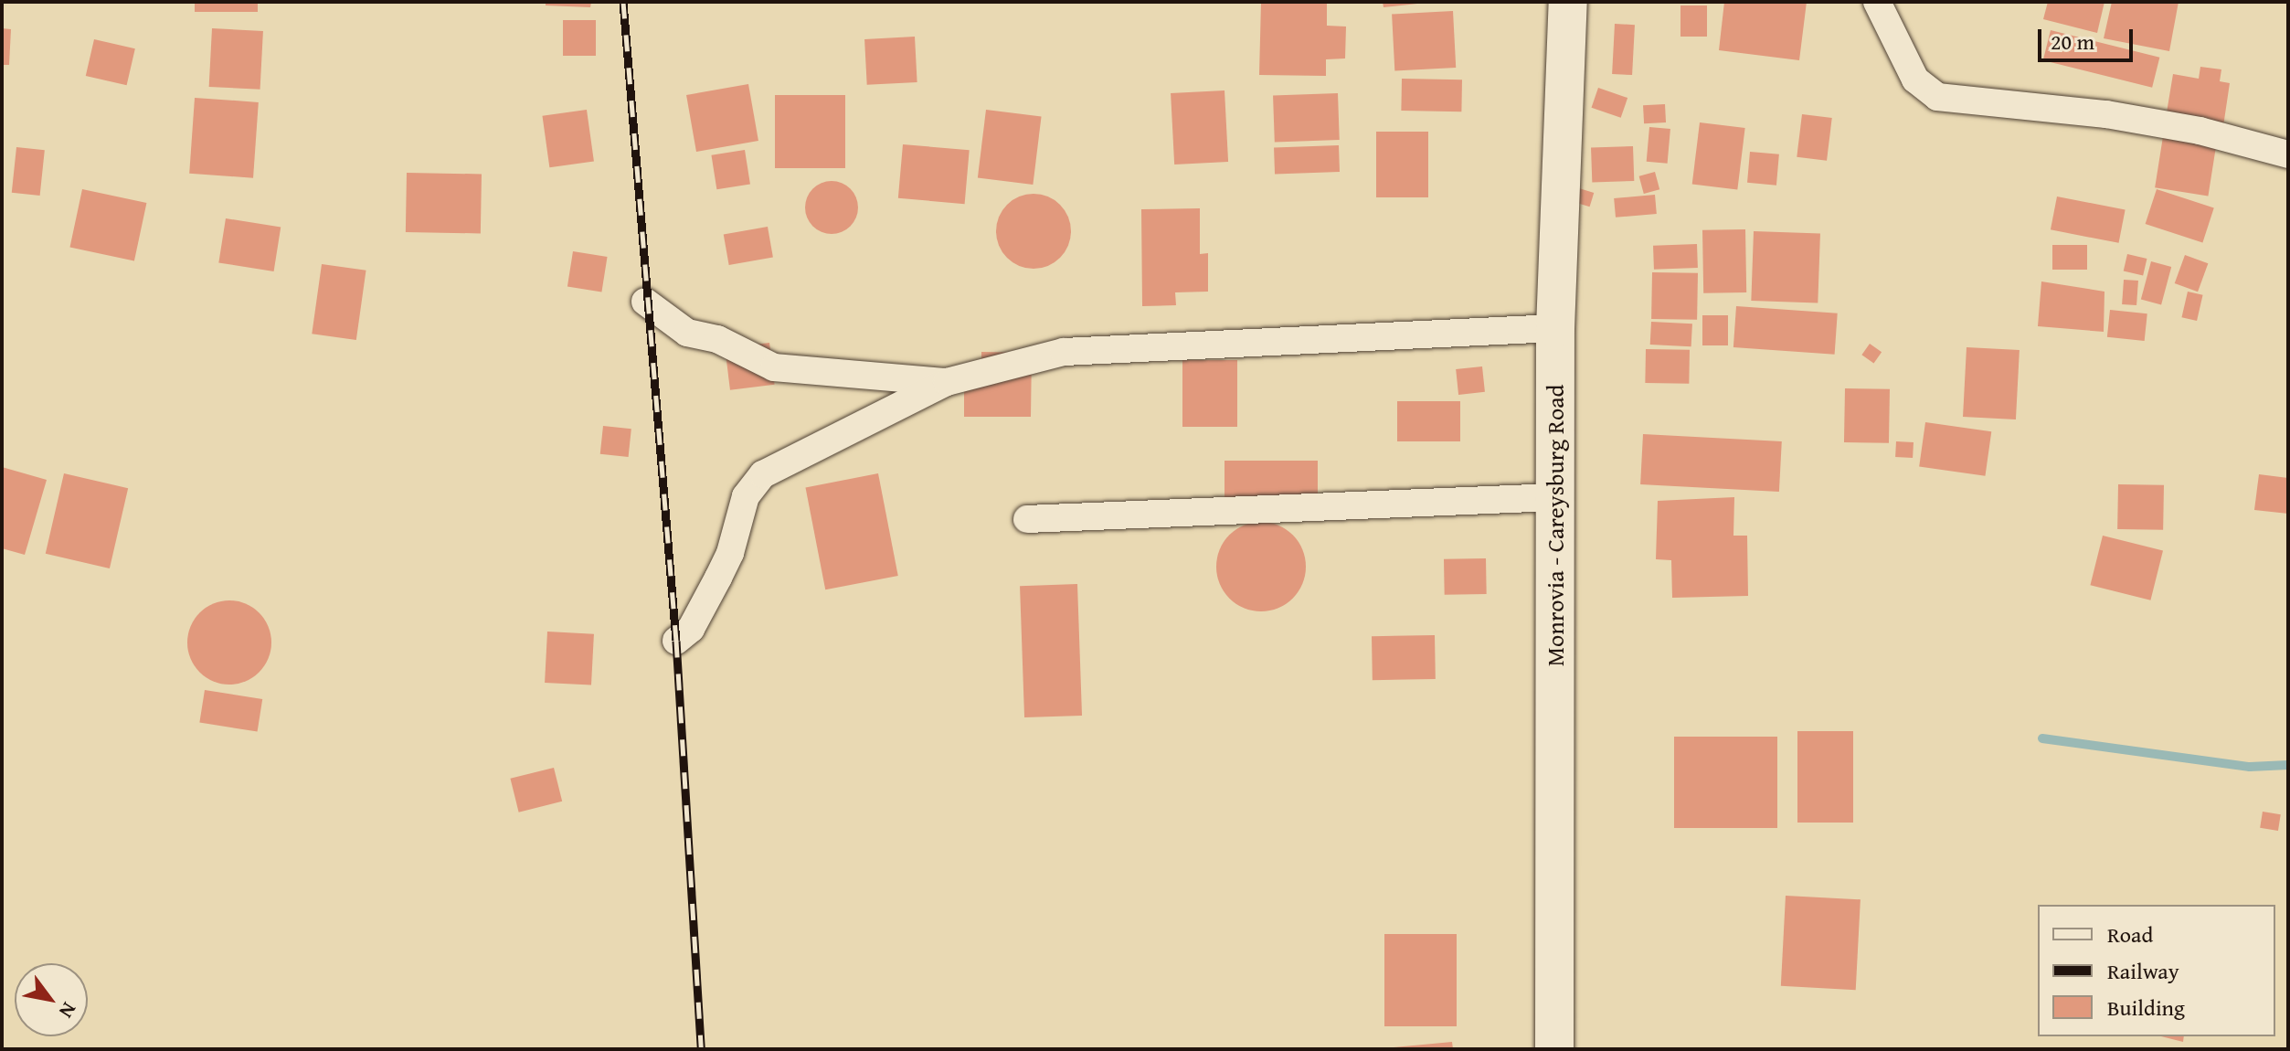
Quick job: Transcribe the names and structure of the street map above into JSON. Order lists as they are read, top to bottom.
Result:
{
  "streets": {
    "main road": ["Monrovia - Careysburg Road"]
  },
  "legend": ["Road", "Railway", "Building"],
  "scale_bar": "20 m",
  "north": "bottom right"
}
